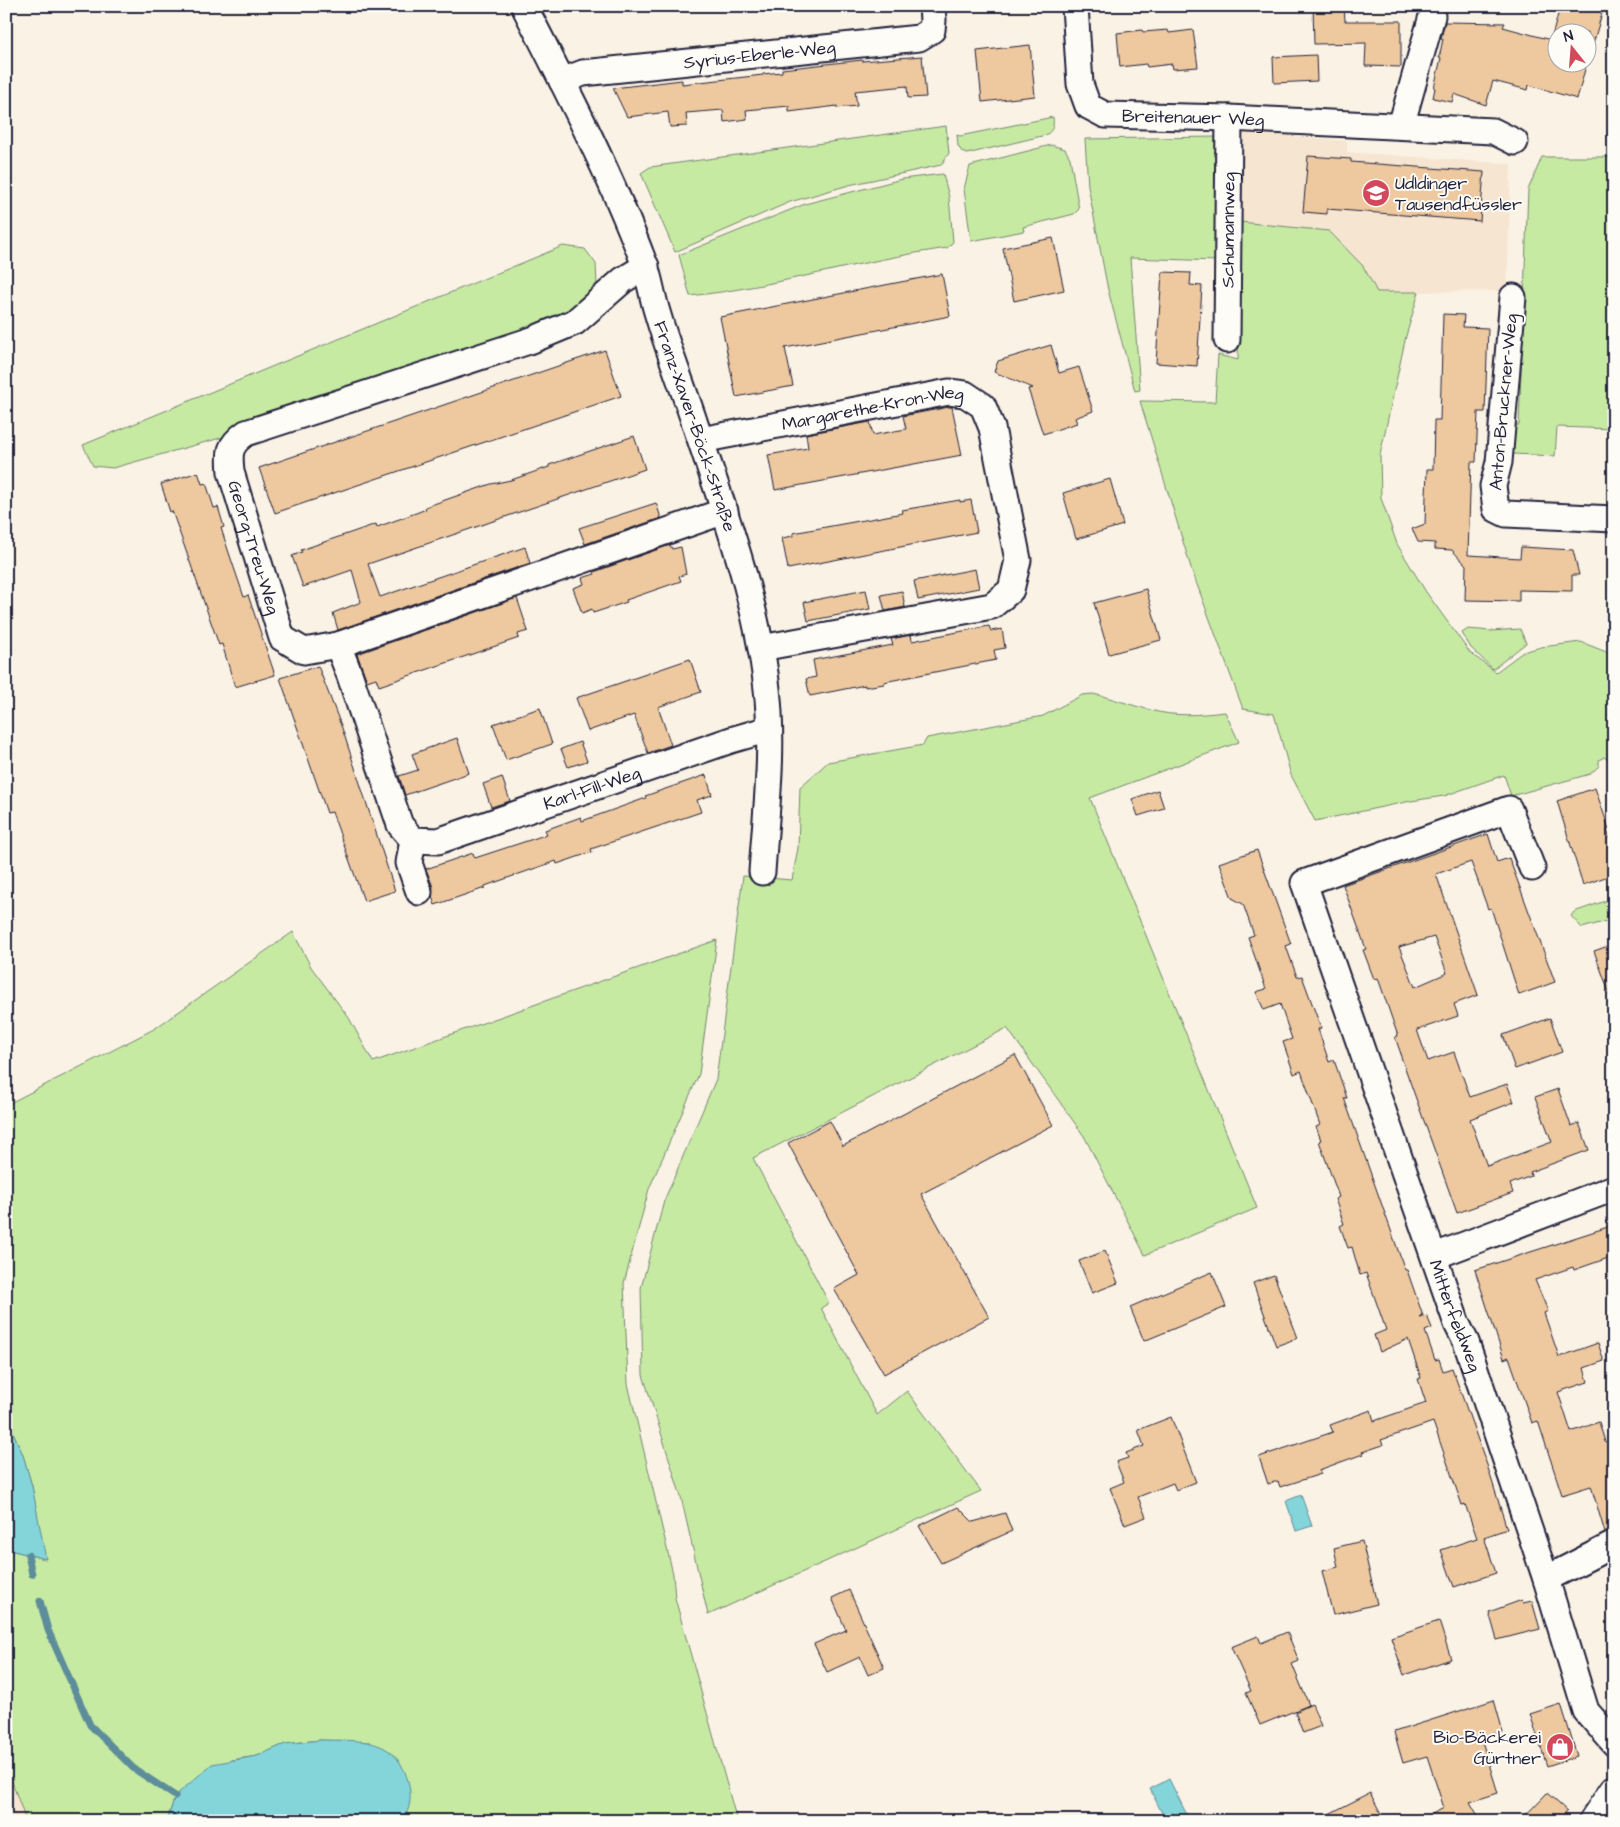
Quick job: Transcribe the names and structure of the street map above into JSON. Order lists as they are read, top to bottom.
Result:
{
  "streets": {
    "street": [
      "Syrius-Eberle-Weg",
      "Breitenauer Weg",
      "Schumannweg",
      "Anton-Bruckner-Weg",
      "Margarethe-Kron-Weg",
      "Franz-Xaver-Böck-Straße",
      "Georg-Treu-Weg",
      "Karl-Fill-Weg",
      "Mitterfeldweg"
    ]
  },
  "crossings": [
    ["Syrius-Eberle-Weg", "Franz-Xaver-Böck-Straße"],
    ["Breitenauer Weg", "Schumannweg"],
    ["Margarethe-Kron-Weg", "Franz-Xaver-Böck-Straße"],
    ["Franz-Xaver-Böck-Straße", "Georg-Treu-Weg"],
    ["Franz-Xaver-Böck-Straße", "Karl-Fill-Weg"]
  ],
  "places": {
    "school or university": ["Udldinger Tausendfüssler"],
    "shop": ["Bio-Bäckerei Gürtner"]
  },
  "north": "top"
}
